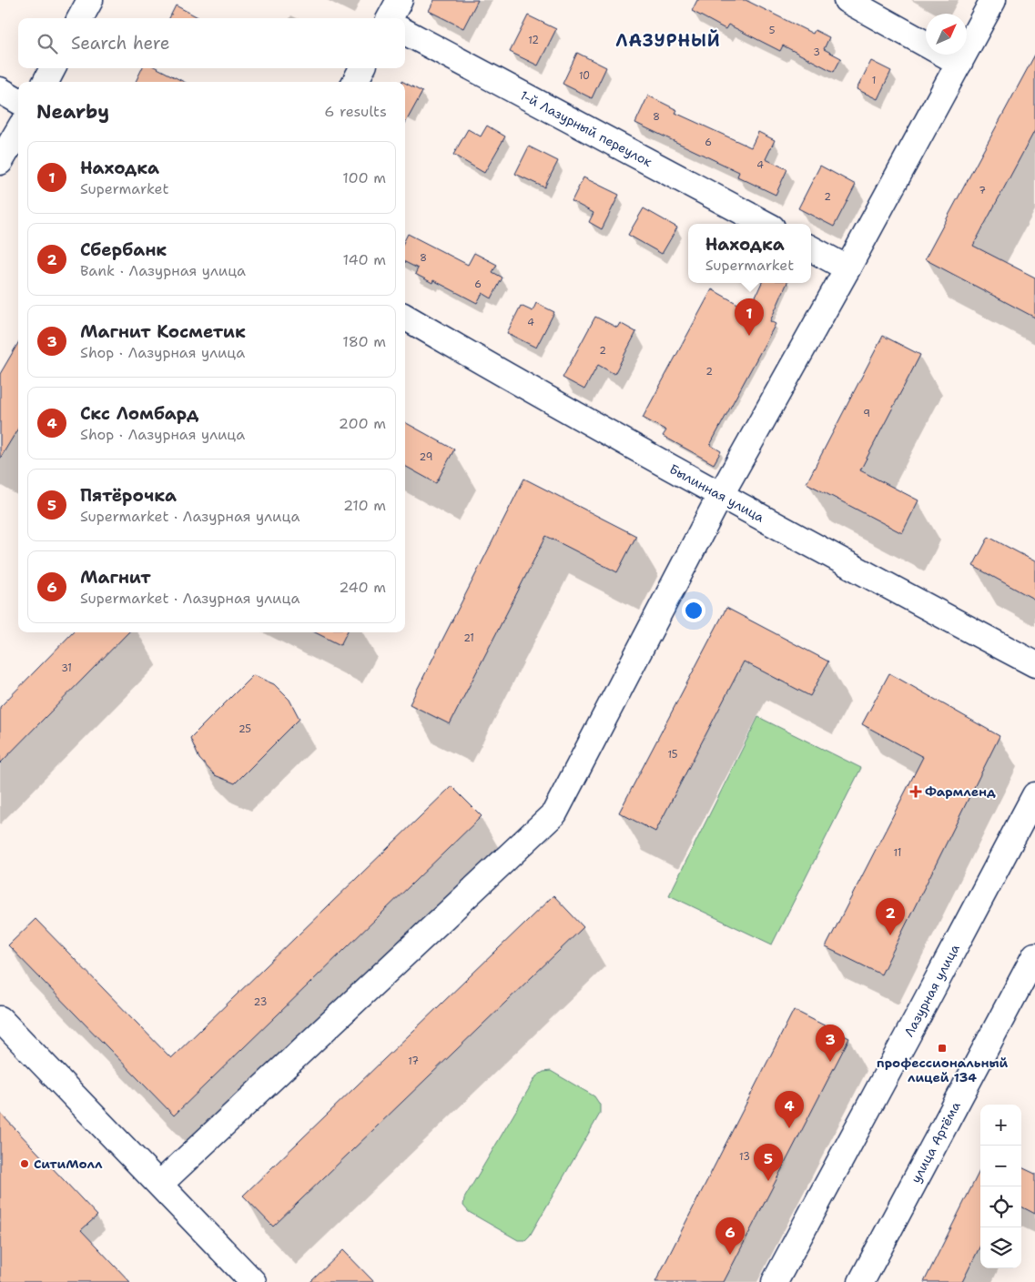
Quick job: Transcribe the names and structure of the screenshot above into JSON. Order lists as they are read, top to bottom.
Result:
{
  "streets": {
    "street": [
      "1-й Лазурный переулок",
      "Былинная улица",
      "Лазурная улица",
      "улица Артёма"
    ]
  },
  "districts": ["ЛАЗУРНЫЙ"],
  "places": {
    "health": ["Фармленд"],
    "transit": ["профессиональный лицей 134"],
    "other": ["СитиМолл"]
  },
  "house_numbers": [
    "5",
    "12",
    "3",
    "10",
    "1",
    "8",
    "6",
    "4",
    "7",
    "2",
    "8",
    "6",
    "4",
    "2",
    "2",
    "9",
    "29",
    "21",
    "31",
    "25",
    "15",
    "11",
    "23",
    "17",
    "13"
  ],
  "north": "top right",
  "page": {
    "search": "Search here",
    "heading": ["Nearby", "6 results"],
    "list": [
      {
        "mark": "1",
        "name": "Находка",
        "note": "Supermarket",
        "value": "100 m"
      },
      {
        "mark": "2",
        "name": "Сбербанк",
        "note": "Bank · Лазурная улица",
        "value": "140 m"
      },
      {
        "mark": "3",
        "name": "Магнит Косметик",
        "note": "Shop · Лазурная улица",
        "value": "180 m"
      },
      {
        "mark": "4",
        "name": "Скс Ломбард",
        "note": "Shop · Лазурная улица",
        "value": "200 m"
      },
      {
        "mark": "5",
        "name": "Пятёрочка",
        "note": "Supermarket · Лазурная улица",
        "value": "210 m"
      },
      {
        "mark": "6",
        "name": "Магнит",
        "note": "Supermarket · Лазурная улица",
        "value": "240 m"
      }
    ],
    "popup": ["Находка", "Supermarket"],
    "pins": [
      "1",
      "2",
      "3",
      "4",
      "5",
      "6"
    ],
    "map_buttons": ["+", "−"]
  }
}
